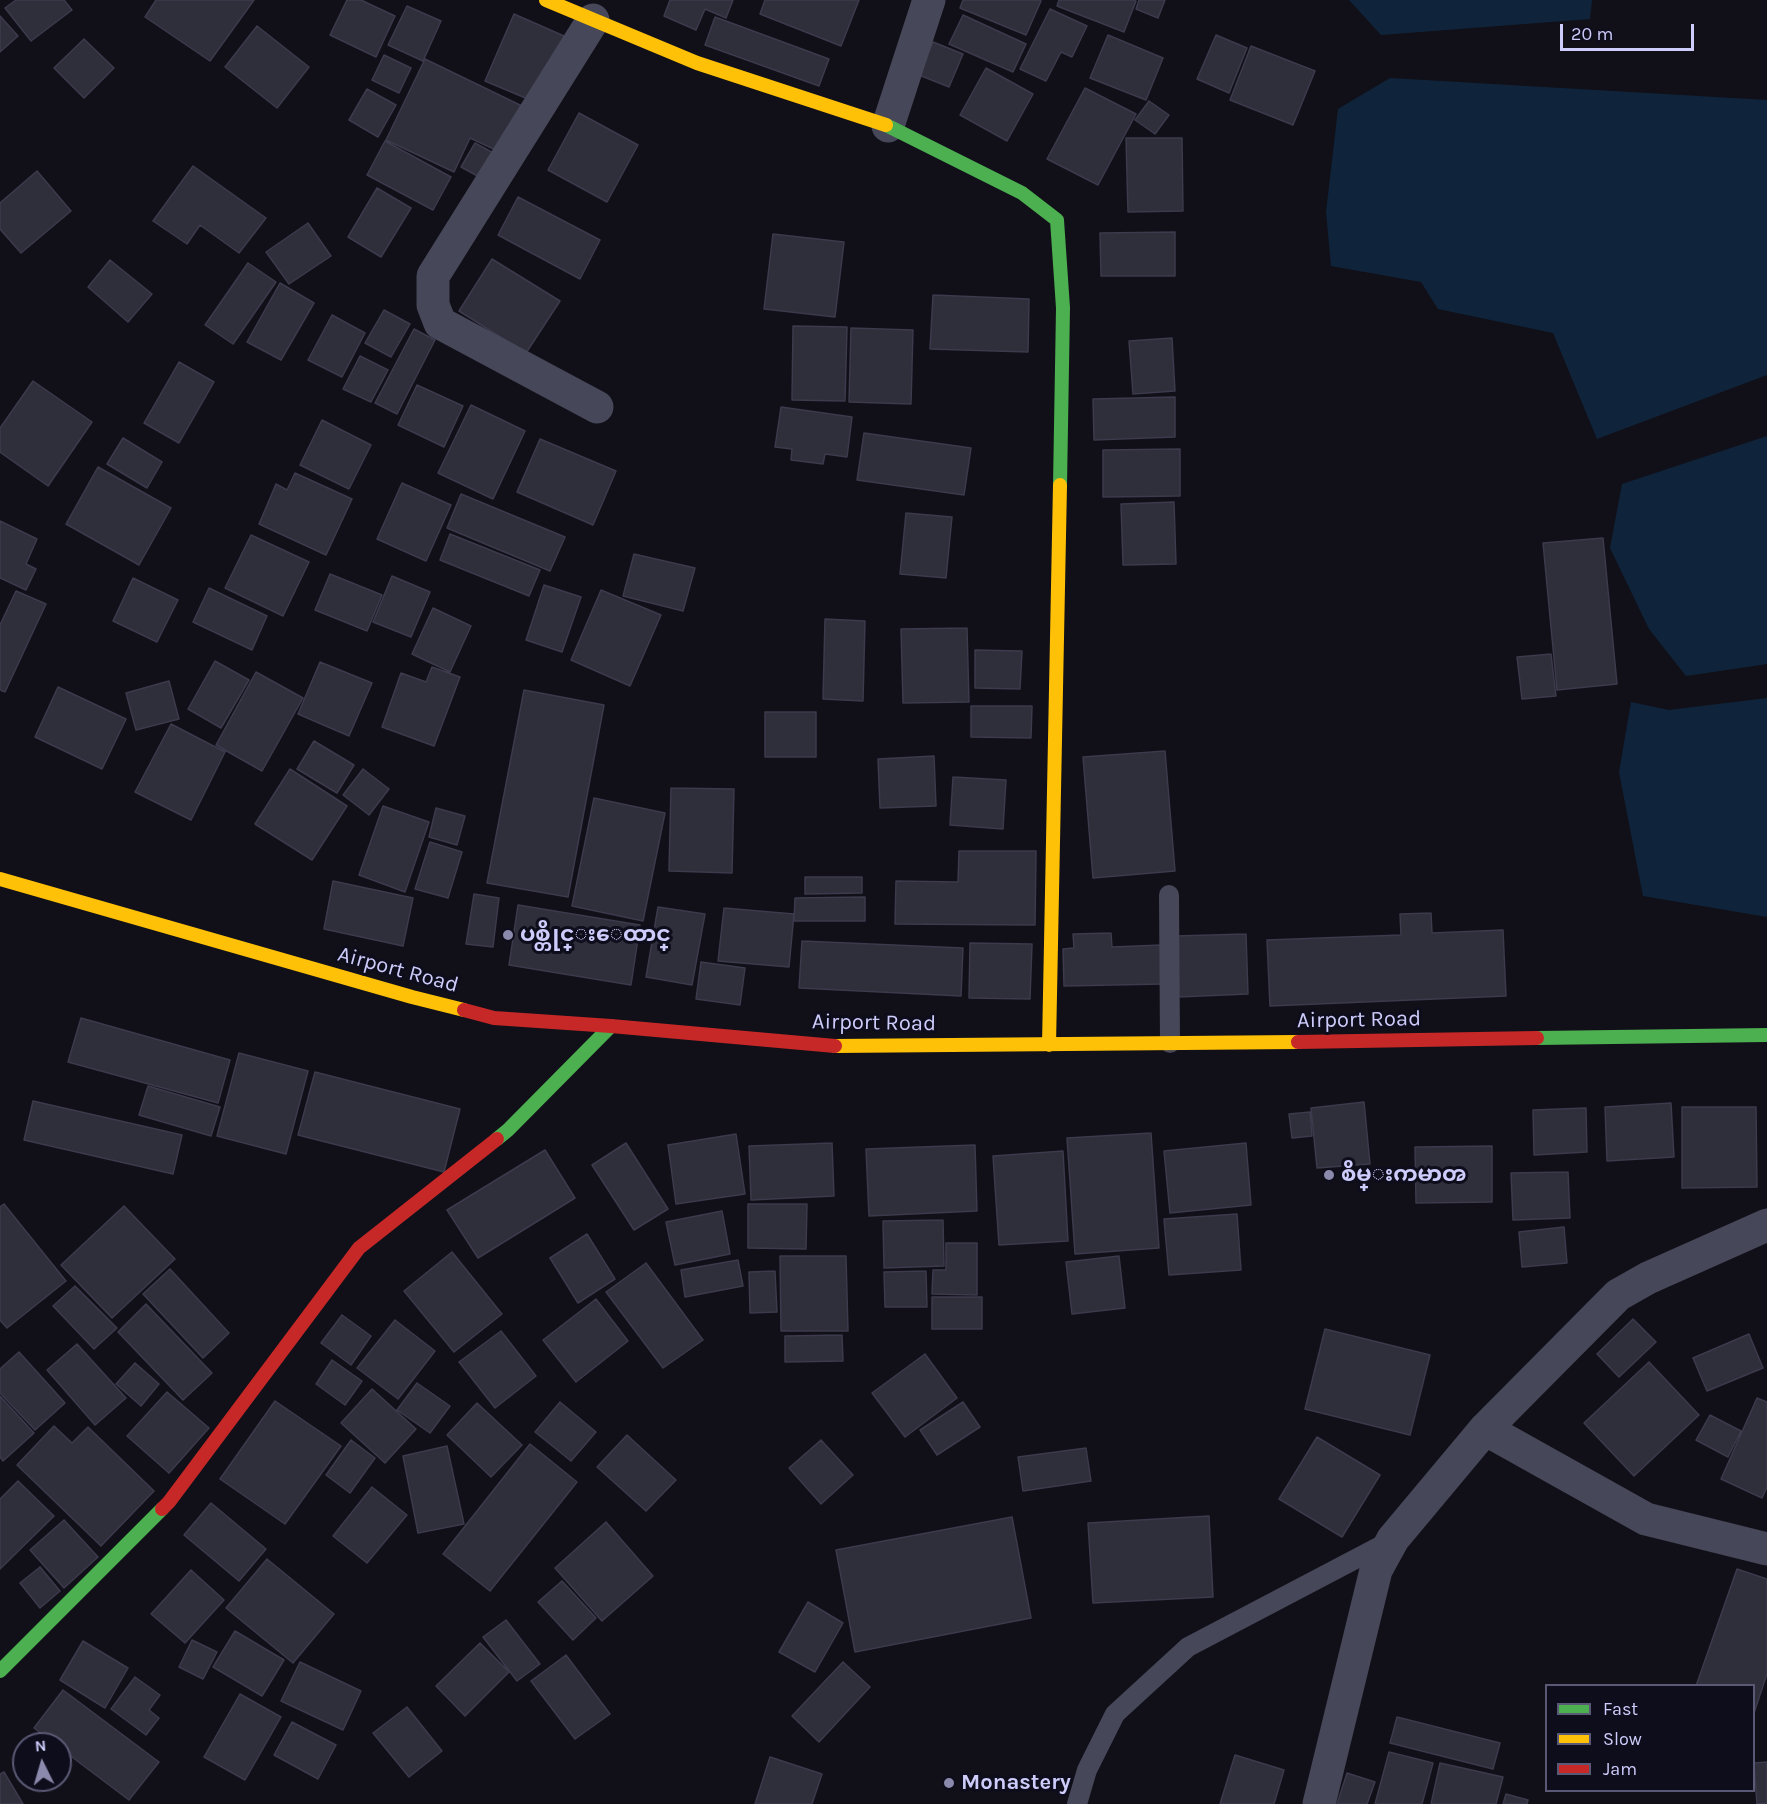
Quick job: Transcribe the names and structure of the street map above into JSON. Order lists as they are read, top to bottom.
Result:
{
  "streets": {
    "street": ["Airport Road"]
  },
  "places": ["ပစ္တိုင္းေထာင္", "စိမ္းကမာၻ", "Monastery"],
  "legend": ["Fast", "Slow", "Jam"],
  "scale_bar": "20 m",
  "north": "top"
}
